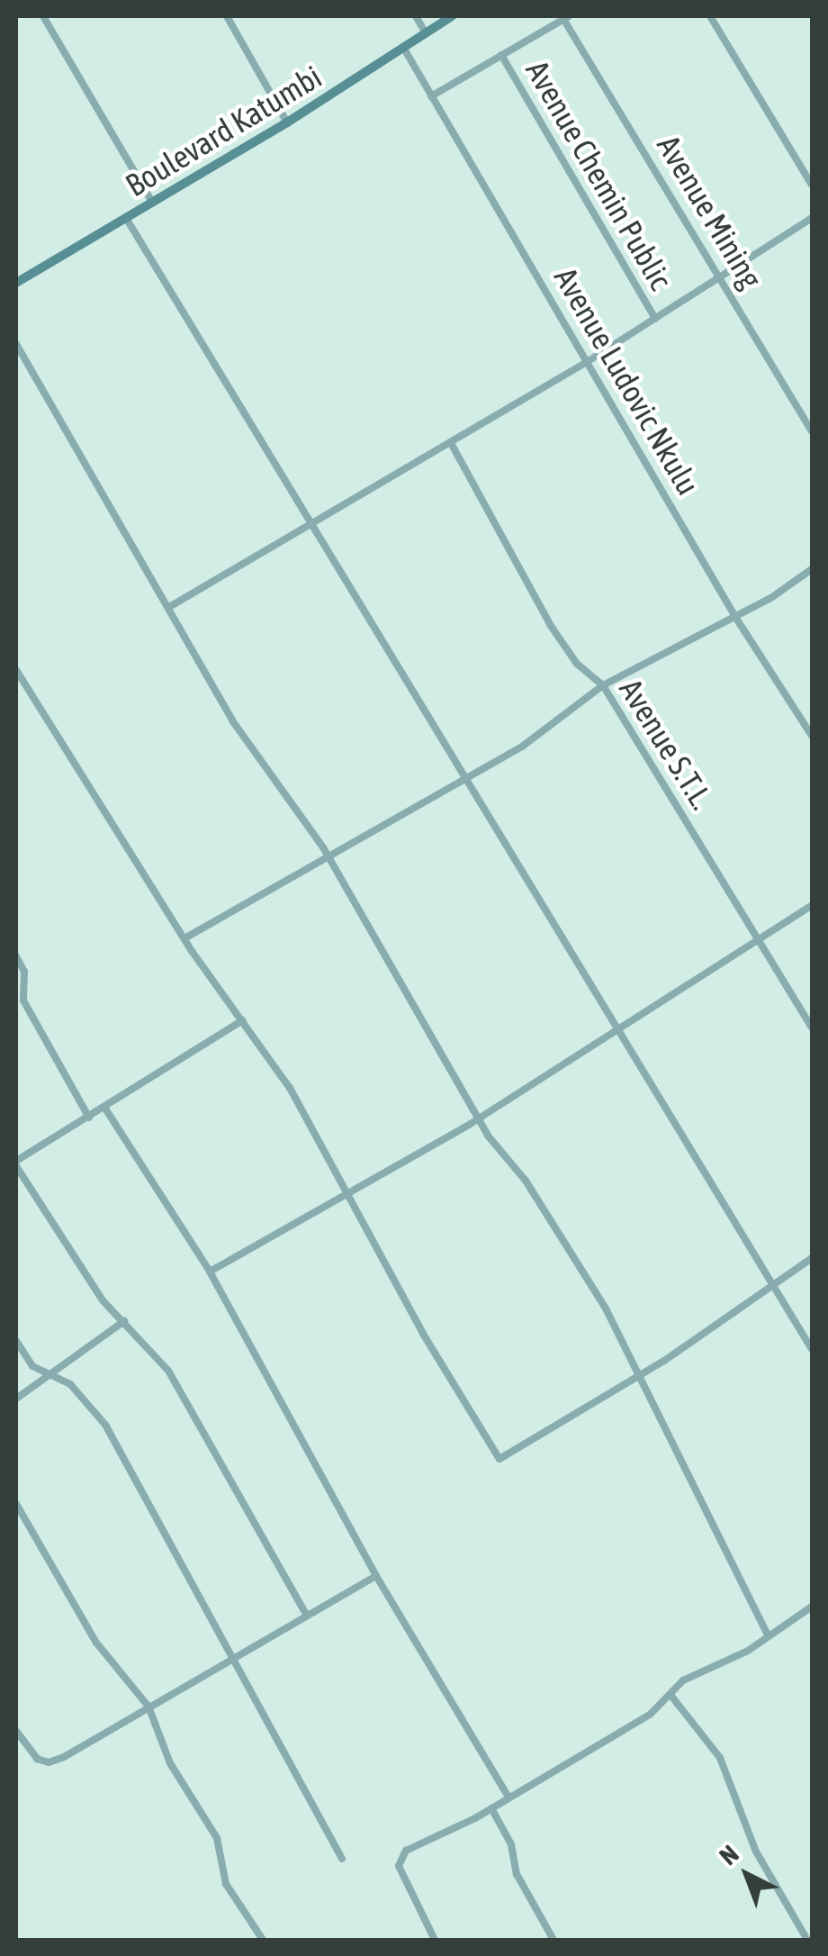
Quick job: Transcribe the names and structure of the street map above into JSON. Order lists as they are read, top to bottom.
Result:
{
  "streets": {
    "street": [
      "Boulevard Katumbi",
      "Avenue Chemin Public",
      "Avenue Mining",
      "Avenue Ludovic Nkulu",
      "Avenue S.T.L."
    ]
  },
  "crossings": [
    ["Boulevard Katumbi", "Avenue Ludovic Nkulu"]
  ],
  "north": "top left"
}
